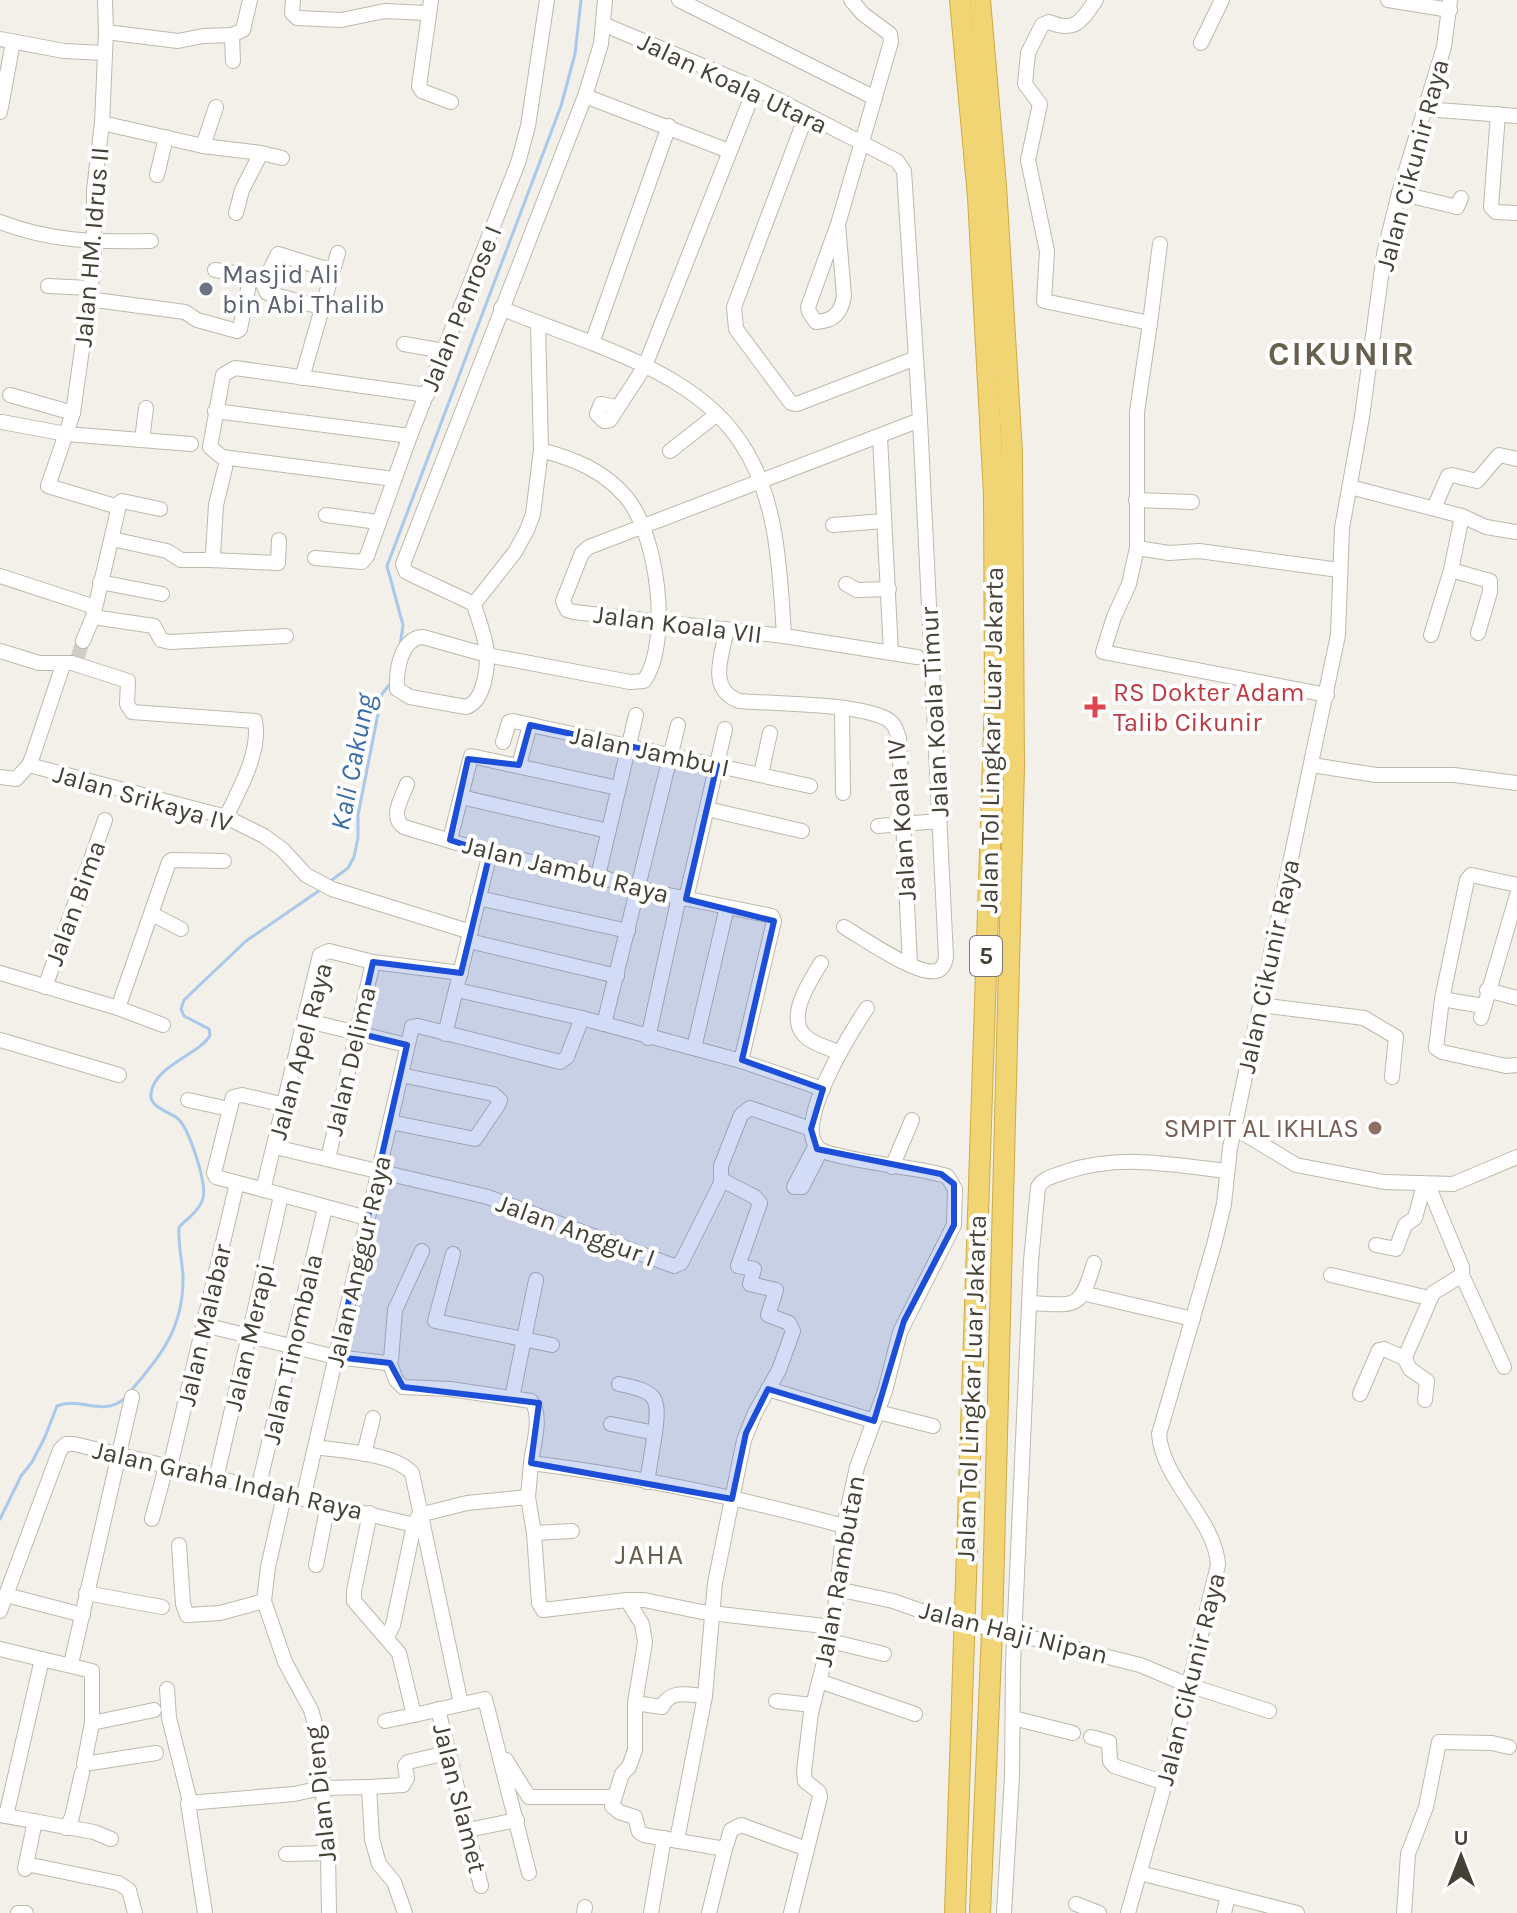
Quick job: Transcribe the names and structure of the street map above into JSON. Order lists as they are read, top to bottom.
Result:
{
  "streets": {
    "highway": ["Jalan Tol Lingkar Luar Jakarta", "5"],
    "street": [
      "Jalan Koala Utara",
      "Jalan Cikunir Raya",
      "Jalan HM. Idrus II",
      "Jalan Penrose I",
      "Jalan Koala VII",
      "Jalan Koala Timur",
      "Jalan Jambu I",
      "Jalan Srikaya IV",
      "Jalan Koala IV",
      "Jalan Jambu Raya",
      "Jalan Bima",
      "Jalan Apel Raya",
      "Jalan Delima",
      "Jalan Anggur I",
      "Jalan Anggur Raya",
      "Jalan Malabar",
      "Jalan Merapi",
      "Jalan Tinombala",
      "Jalan Graha Indah Raya",
      "Jalan Rambutan",
      "Jalan Haji Nipan",
      "Jalan Dieng",
      "Jalan Slamet"
    ]
  },
  "crossings": [
    ["Jalan Koala Utara", "Jalan Koala Timur"],
    ["Jalan Cikunir Raya", "Jalan Haji Nipan"],
    ["Jalan Koala VII", "Jalan Koala IV"],
    ["Jalan Koala Timur", "Jalan Koala IV"],
    ["Jalan Apel Raya", "Jalan Delima"],
    ["Jalan Anggur I", "Jalan Anggur Raya"],
    ["Jalan Anggur Raya", "Jalan Graha Indah Raya"],
    ["Jalan Malabar", "Jalan Graha Indah Raya"],
    ["Jalan Merapi", "Jalan Graha Indah Raya"],
    ["Jalan Tinombala", "Jalan Graha Indah Raya"],
    ["Jalan Graha Indah Raya", "Jalan Dieng"],
    ["Jalan Rambutan", "Jalan Haji Nipan"]
  ],
  "districts": ["CIKUNIR", "JAHA"],
  "water": ["Kali Cakung"],
  "places": {
    "other": ["Masjid Ali bin Abi Thalib", "SMPIT AL IKHLAS"],
    "health": ["RS Dokter Adam Talib Cikunir"]
  },
  "north": "top"
}
